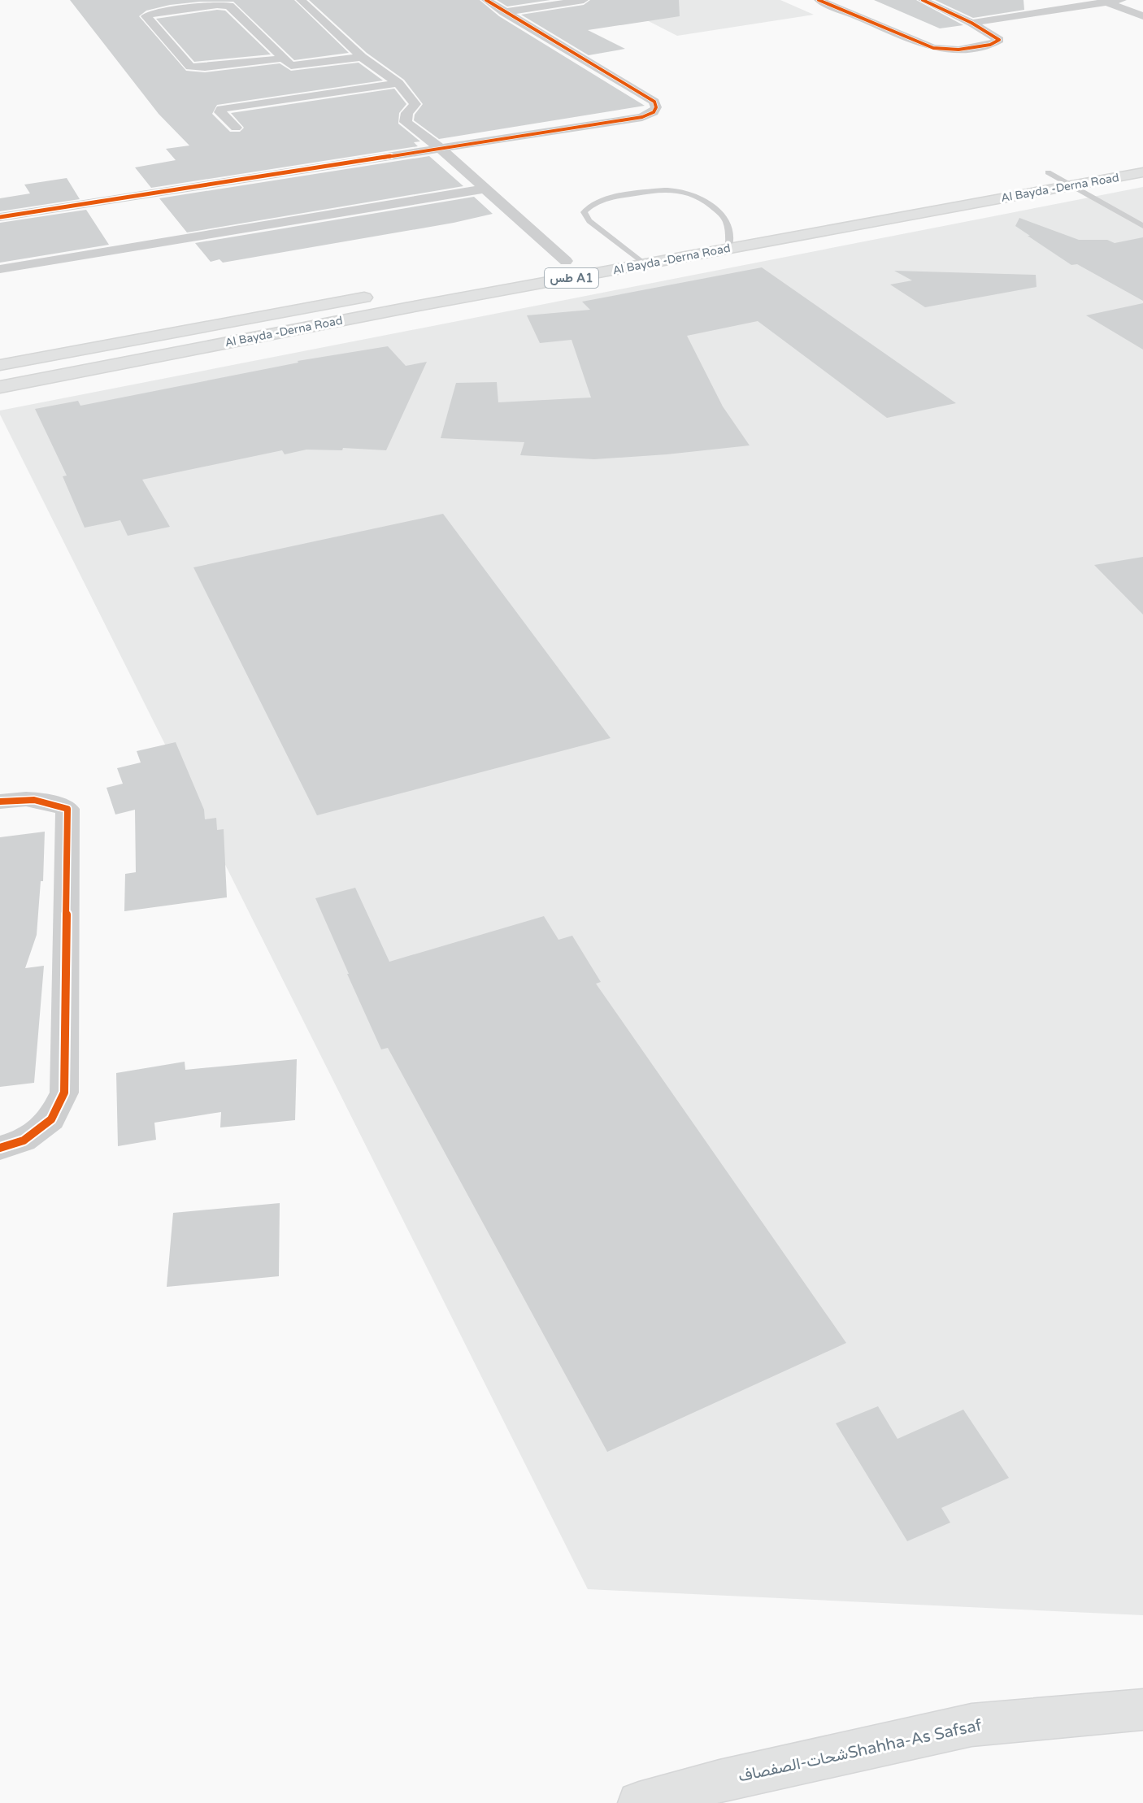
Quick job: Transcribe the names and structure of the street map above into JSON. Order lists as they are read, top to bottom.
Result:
{
  "streets": {
    "main road": ["Al Bayda -Derna Road", "طس A1", "شحات-الصفصافShahha-As Safsaf"]
  }
}
